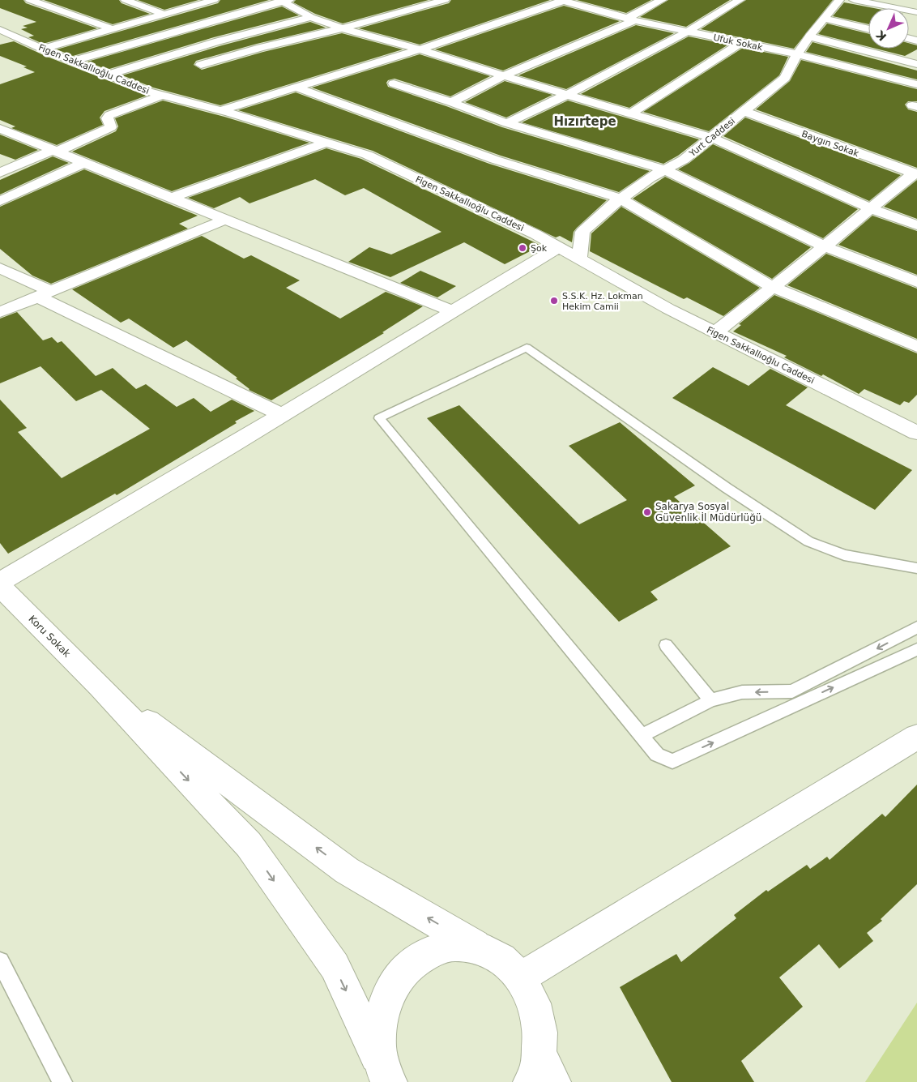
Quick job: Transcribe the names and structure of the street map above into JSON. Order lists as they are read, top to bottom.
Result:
{
  "streets": {
    "street": [
      "Ufuk Sokak",
      "Figen Sakkallıoğlu Caddesi",
      "Yurt Caddesi",
      "Baygın Sokak",
      "Koru Sokak"
    ]
  },
  "crossings": [
    ["Ufuk Sokak", "Yurt Caddesi"],
    ["Figen Sakkallıoğlu Caddesi", "Yurt Caddesi"],
    ["Yurt Caddesi", "Baygın Sokak"]
  ],
  "districts": ["Hızırtepe"],
  "places": ["Şok", "S.S.K. Hz. Lokman Hekim Camii", "Sakarya Sosyal Güvenlik İl Müdürlüğü"],
  "north": "bottom left"
}
